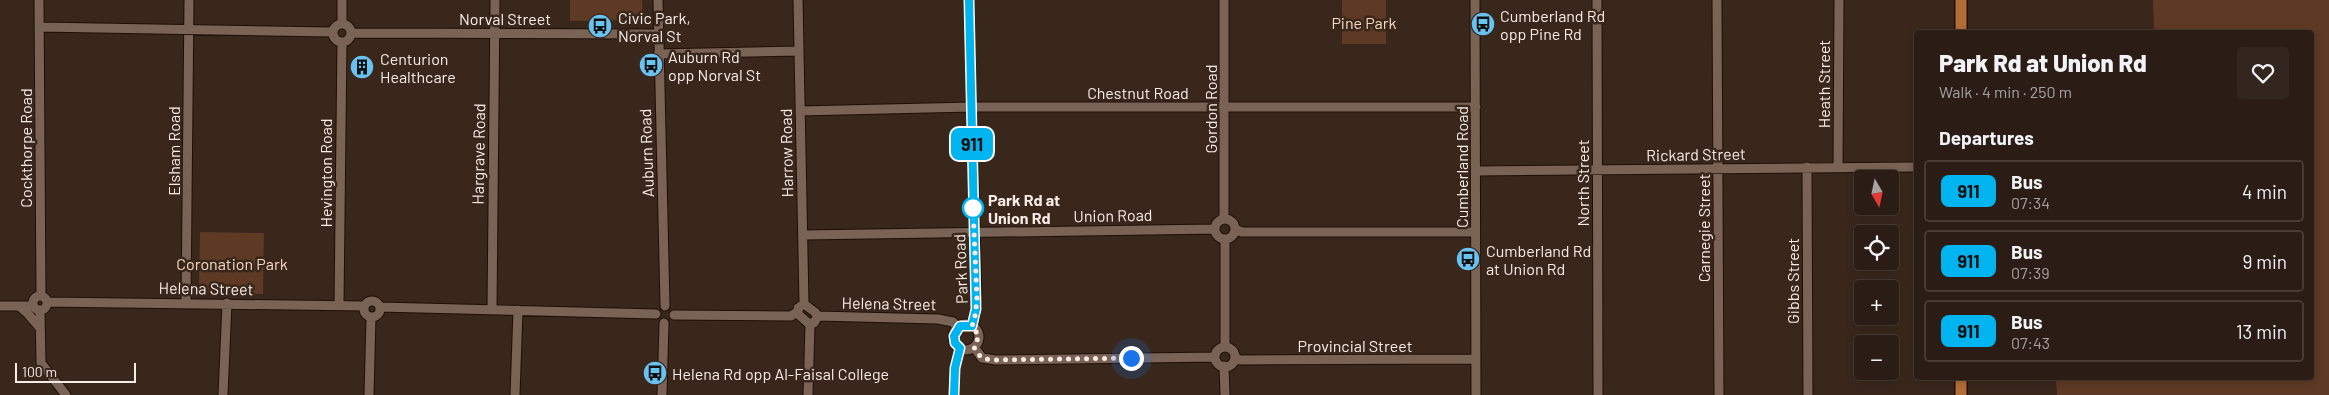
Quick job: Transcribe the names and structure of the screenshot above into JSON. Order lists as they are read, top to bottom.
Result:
{
  "streets": {
    "street": [
      "Norval Street",
      "Heath Street",
      "Chestnut Road",
      "Gordon Road",
      "Cockthorpe Road",
      "Elsham Road",
      "Auburn Road",
      "Harrow Road",
      "Hargrave Road",
      "Rickard Street",
      "Cumberland Road",
      "Hevington Road",
      "North Street",
      "Union Road",
      "Carnegie Street",
      "Park Road",
      "Gibbs Street",
      "Helena Street",
      "Provincial Street"
    ]
  },
  "crossings": [
    ["Norval Street", "Auburn Road"],
    ["Norval Street", "Hargrave Road"],
    ["Norval Street", "Hevington Road"],
    ["Heath Street", "Rickard Street"],
    ["Chestnut Road", "Gordon Road"],
    ["Chestnut Road", "Harrow Road"],
    ["Chestnut Road", "Cumberland Road"],
    ["Chestnut Road", "Park Road"],
    ["Gordon Road", "Union Road"],
    ["Cockthorpe Road", "Helena Street"],
    ["Elsham Road", "Helena Street"],
    ["Harrow Road", "Union Road"],
    ["Rickard Street", "Cumberland Road"],
    ["Rickard Street", "North Street"],
    ["Rickard Street", "Carnegie Street"],
    ["Rickard Street", "Gibbs Street"],
    ["Cumberland Road", "Provincial Street"],
    ["Hevington Road", "Helena Street"],
    ["Union Road", "Park Road"],
    ["Park Road", "Helena Street"]
  ],
  "parks": ["Pine Park", "Coronation Park"],
  "places": {
    "bus stop": [
      "Cumberland Rd opp Pine Rd",
      "Civic Park, Norval St",
      "Auburn Rd opp Norval St",
      "Cumberland Rd at Union Rd",
      "Helena Rd opp Al-Faisal College"
    ],
    "building": ["Centurion Healthcare"],
    "other": ["Park Rd at Union Rd"]
  },
  "lines": ["bus line 911"],
  "scale_bar": "100 m",
  "north": "bottom",
  "page": {
    "on_map": "911",
    "heading": [
      ["Park Rd at Union Rd", "Walk · 4 min · 250 m"],
      "Departures"
    ],
    "list": [
      {
        "mark": "911",
        "name": "Bus",
        "note": "07:34",
        "value": "4 min"
      },
      {
        "mark": "911",
        "name": "Bus",
        "note": "07:39",
        "value": "9 min"
      },
      {
        "mark": "911",
        "name": "Bus",
        "note": "07:43",
        "value": "13 min"
      }
    ],
    "map_buttons": ["+", "−"],
    "scale": "100 m"
  }
}
